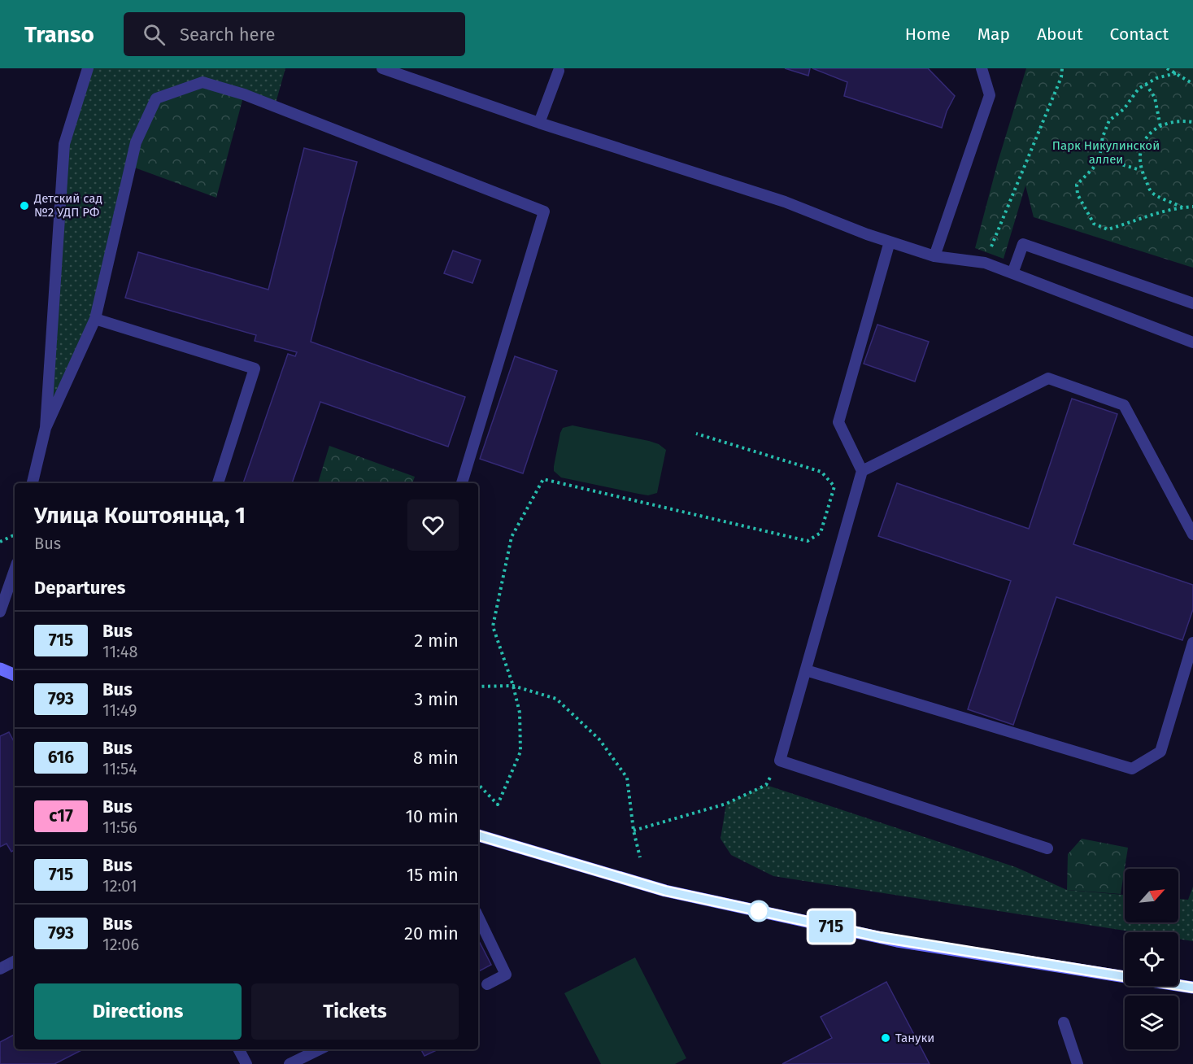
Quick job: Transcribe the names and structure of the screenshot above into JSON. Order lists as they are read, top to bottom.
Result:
{
  "parks": ["Парк Никулинской аллеи"],
  "places": ["Детский сад №2 УДП РФ", "Тануки"],
  "lines": ["bus line 715"],
  "north": "top right",
  "page": {
    "header": "Transo",
    "search": "Search here",
    "nav": [
      "Home",
      "Map",
      "About",
      "Contact"
    ],
    "on_map": "715",
    "heading": [
      ["Улица Коштоянца, 1", "Bus"],
      "Departures"
    ],
    "list": [
      {
        "mark": "715",
        "name": "Bus",
        "note": "11:48",
        "value": "2 min"
      },
      {
        "mark": "793",
        "name": "Bus",
        "note": "11:49",
        "value": "3 min"
      },
      {
        "mark": "616",
        "name": "Bus",
        "note": "11:54",
        "value": "8 min"
      },
      {
        "mark": "с17",
        "name": "Bus",
        "note": "11:56",
        "value": "10 min"
      },
      {
        "mark": "715",
        "name": "Bus",
        "note": "12:01",
        "value": "15 min"
      },
      {
        "mark": "793",
        "name": "Bus",
        "note": "12:06",
        "value": "20 min"
      }
    ],
    "buttons": ["Directions", "Tickets"]
  }
}
